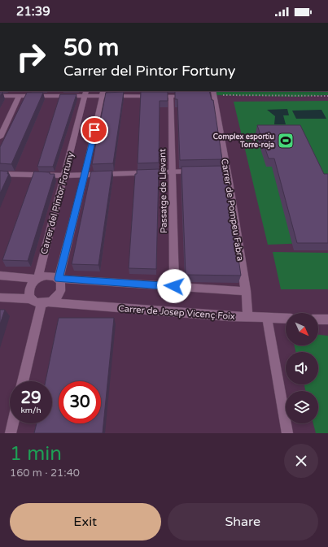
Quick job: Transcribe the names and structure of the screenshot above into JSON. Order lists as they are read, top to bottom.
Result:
{
  "streets": {
    "street": [
      "Passatge de Llevant",
      "Carrer del Pintor Fortuny",
      "Carrer de Pompeu Fabra",
      "Carrer de Josep Vicenç Foix"
    ]
  },
  "crossings": [
    ["Carrer del Pintor Fortuny", "Carrer de Josep Vicenç Foix"],
    ["Carrer de Pompeu Fabra", "Carrer de Josep Vicenç Foix"]
  ],
  "places": {
    "sports": ["Complex esportiu Torre-roja"]
  },
  "north": "bottom right",
  "page": {
    "status": "21:39",
    "turn": ["50 m", "Carrer del Pintor Fortuny"],
    "speed": "29 km/h",
    "limit": "30",
    "heading": ["1 min", "160 m · 21:40"],
    "buttons": ["Exit", "Share"]
  }
}
